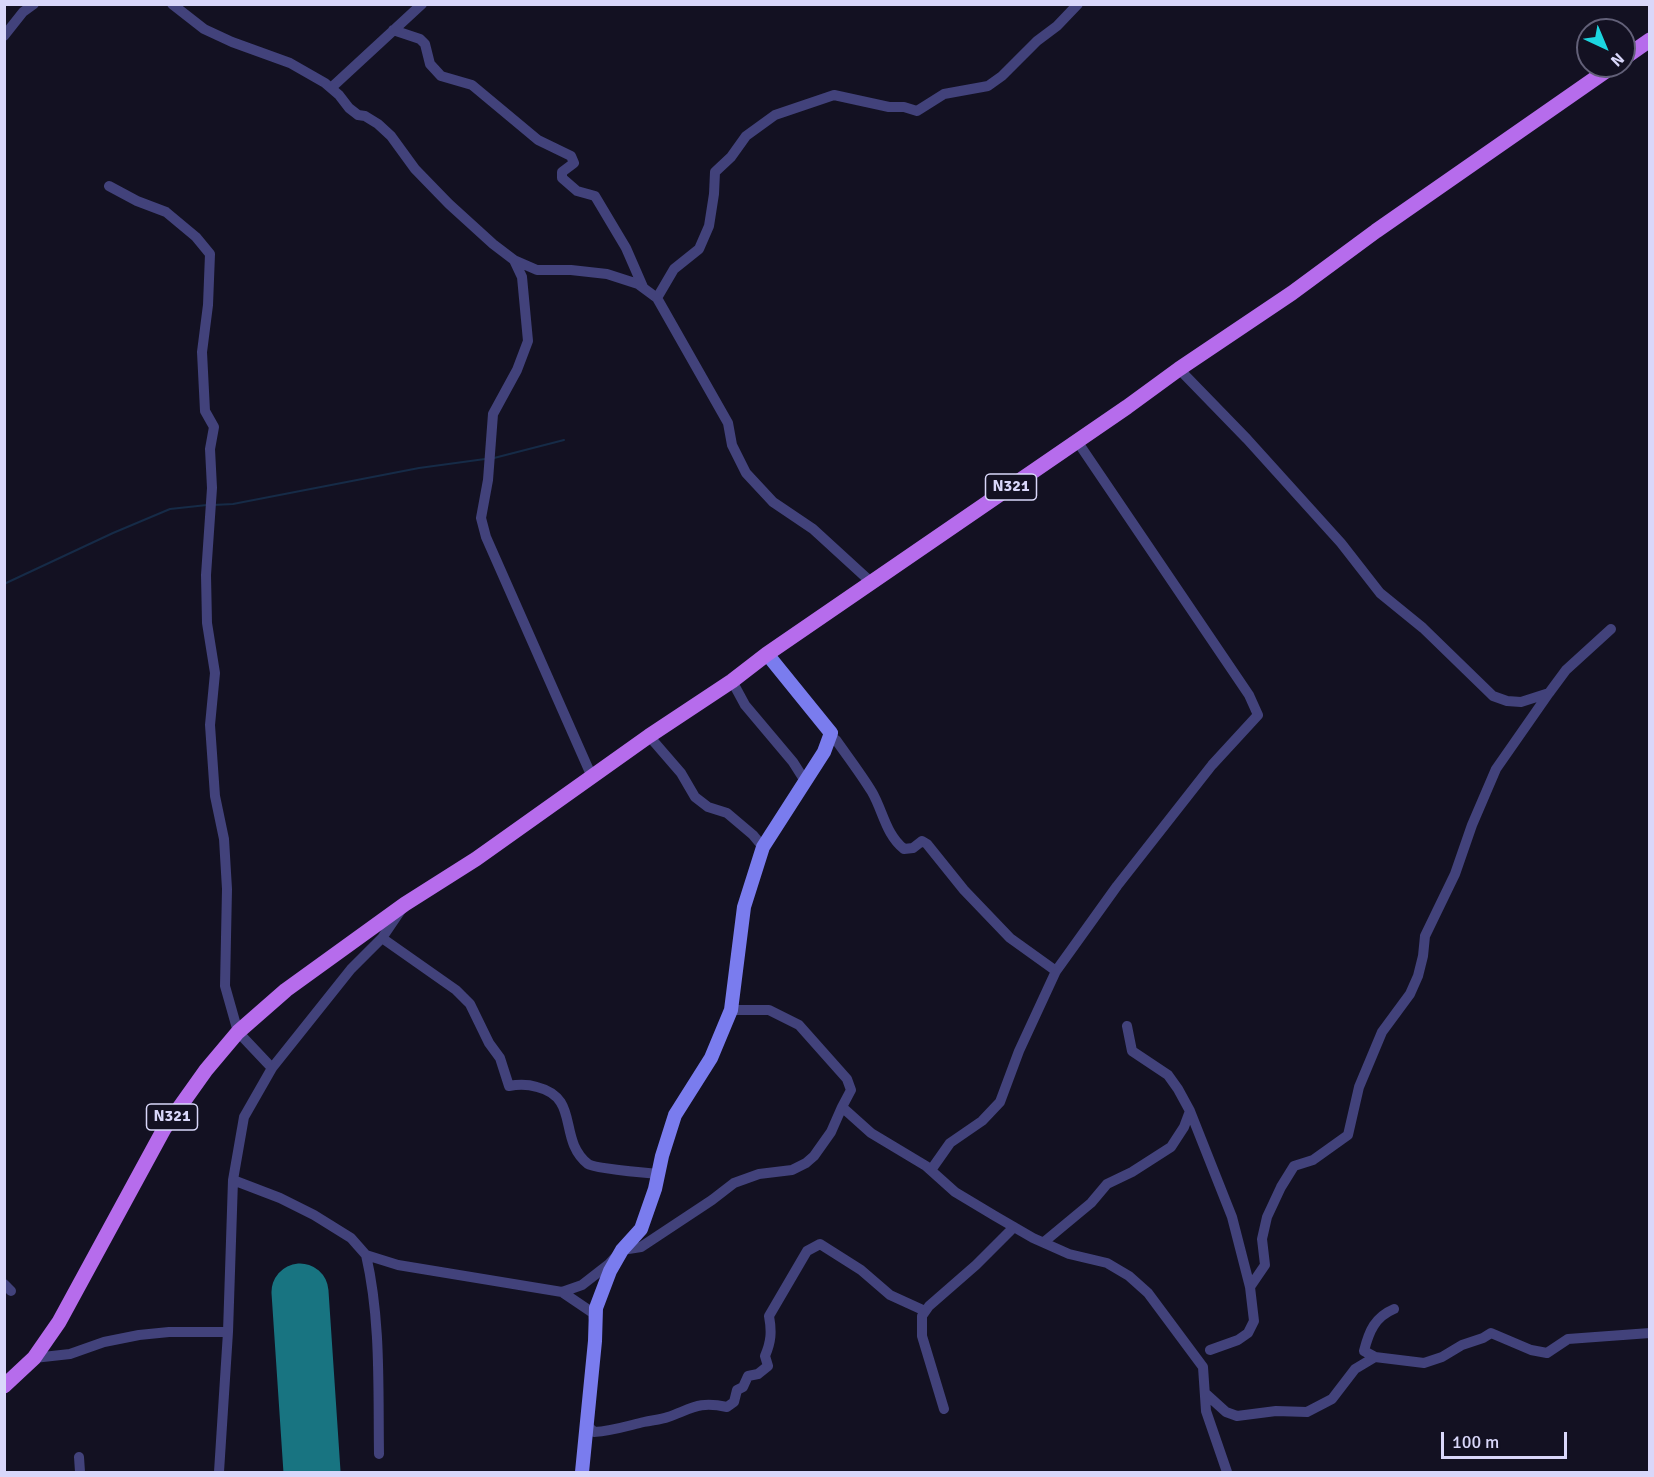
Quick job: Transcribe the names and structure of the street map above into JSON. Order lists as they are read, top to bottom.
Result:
{
  "streets": {
    "main road": ["N321"]
  },
  "scale_bar": "100 m",
  "north": "bottom right"
}
